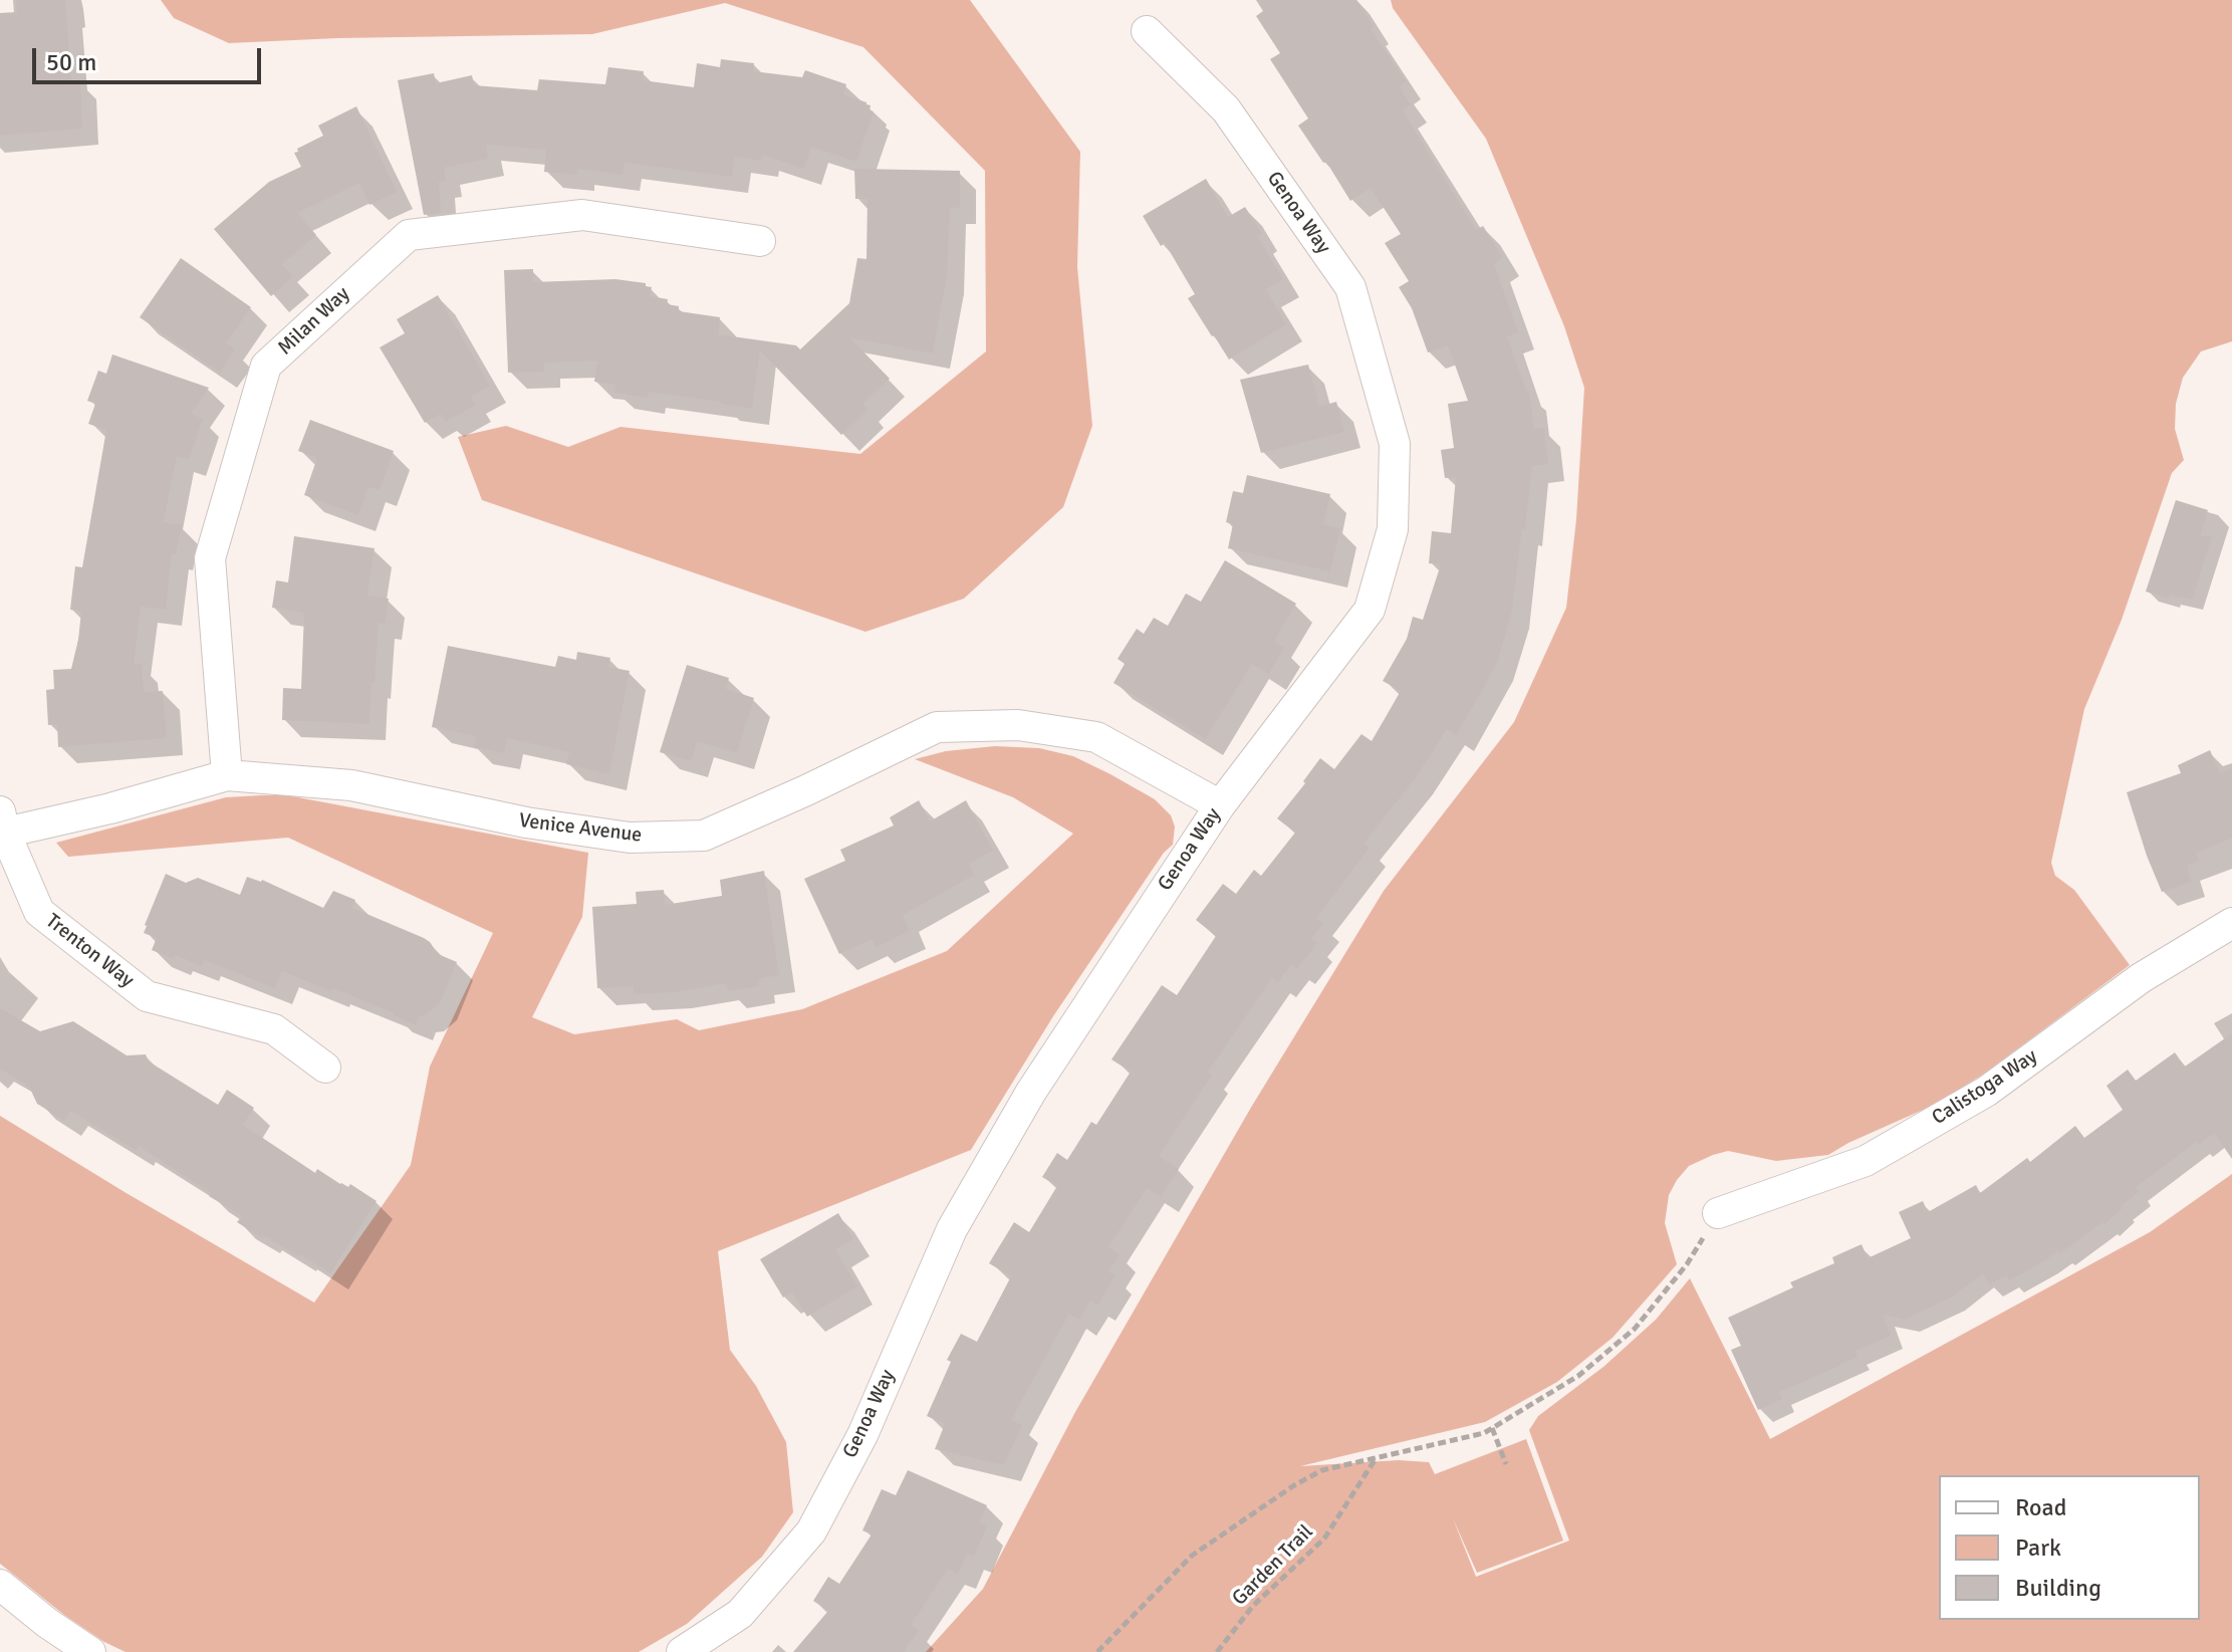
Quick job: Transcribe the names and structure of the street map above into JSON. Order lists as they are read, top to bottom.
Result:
{
  "streets": {
    "street": [
      "Genoa Way",
      "Milan Way",
      "Venice Avenue",
      "Trenton Way",
      "Calistoga Way"
    ],
    "path": ["Garden Trail"]
  },
  "crossings": [
    ["Genoa Way", "Venice Avenue"],
    ["Milan Way", "Venice Avenue"],
    ["Venice Avenue", "Trenton Way"]
  ],
  "legend": ["Road", "Park", "Building"],
  "scale_bar": "50 m"
}
